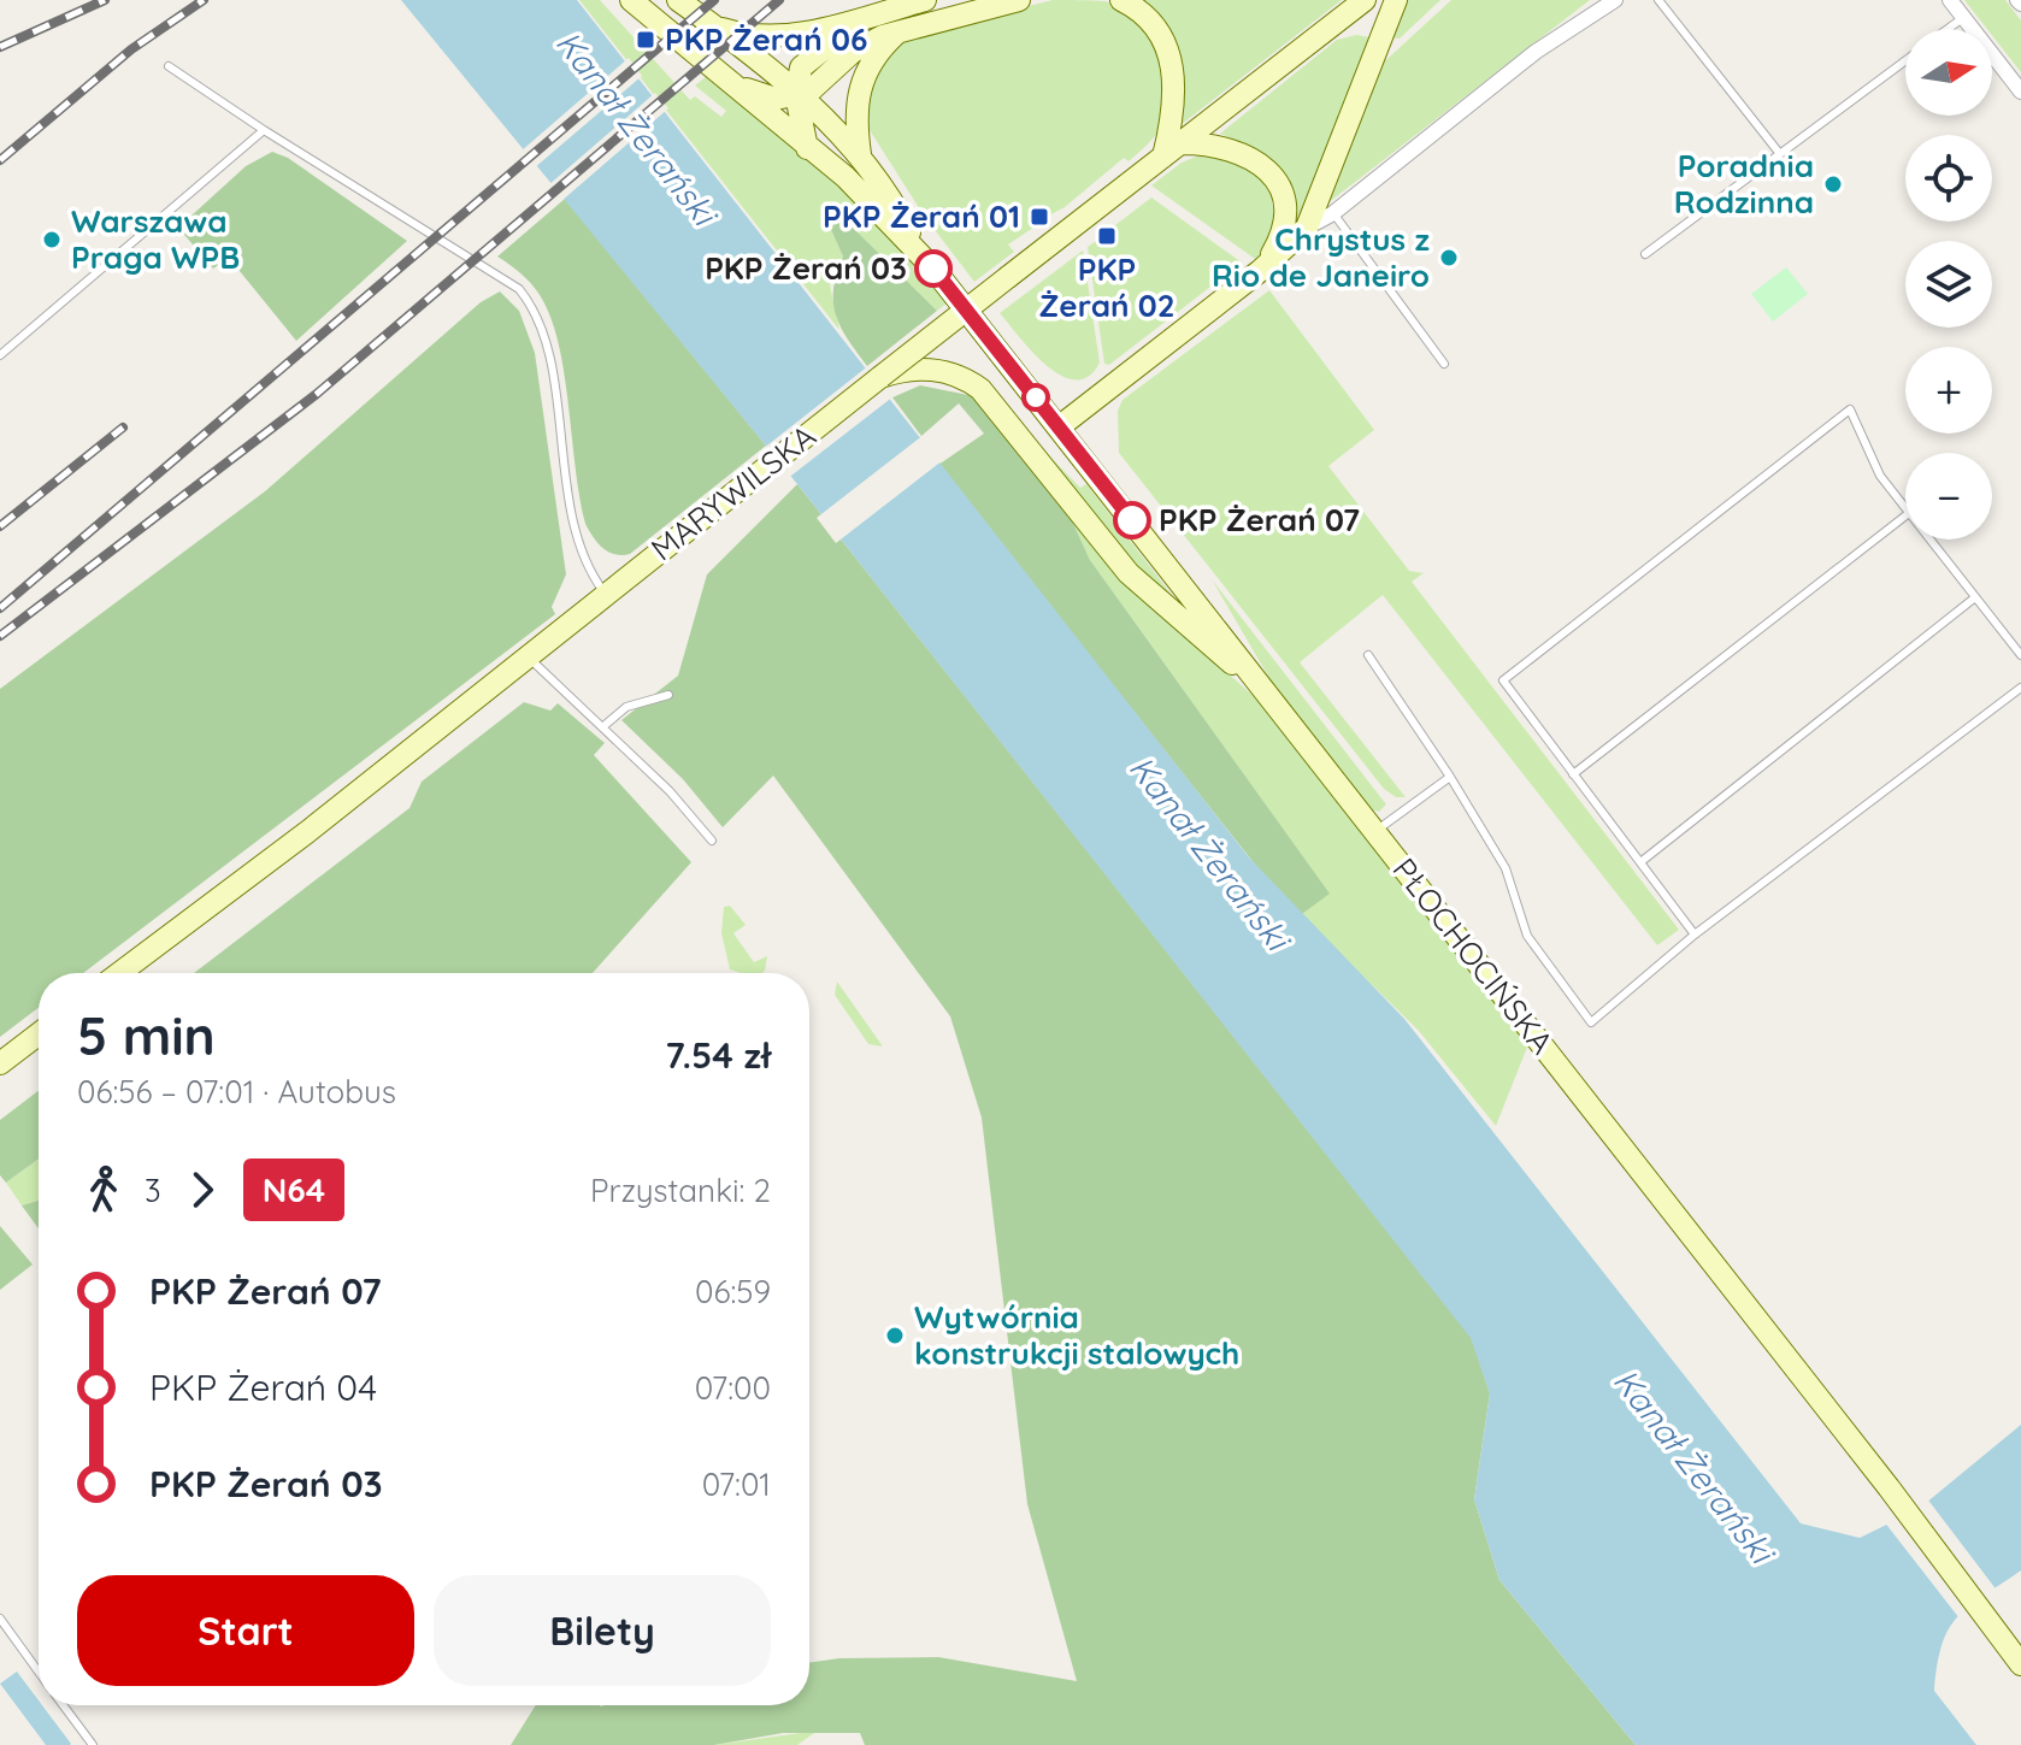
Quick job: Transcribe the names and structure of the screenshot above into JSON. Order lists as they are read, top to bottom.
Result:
{
  "streets": {
    "main road": ["MARYWILSKA", "PŁOCHOCIŃSKA"]
  },
  "water": ["Kanał Żerański"],
  "places": {
    "transit": ["PKP Żerań 06", "PKP Żerań 01", "PKP Żerań 02"],
    "other": [
      "Poradnia Rodzinna",
      "Warszawa Praga WPB",
      "Chrystus z Rio de Janeiro",
      "PKP Żerań 03",
      "PKP Żerań 07",
      "Wytwórnia konstrukcji stalowych"
    ]
  },
  "lines": ["bus line N64"],
  "north": "right",
  "page": {
    "map_buttons": ["+", "−"],
    "heading": ["5 min", "06:56 – 07:01 · Autobus", "7.54 zł"],
    "legs": ["3", "N64", "Przystanki: 2"],
    "list": [
      {
        "name": "PKP Żerań 07",
        "value": "06:59"
      },
      {
        "name": "PKP Żerań 04",
        "value": "07:00"
      },
      {
        "name": "PKP Żerań 03",
        "value": "07:01"
      }
    ],
    "buttons": ["Start", "Bilety"]
  }
}
